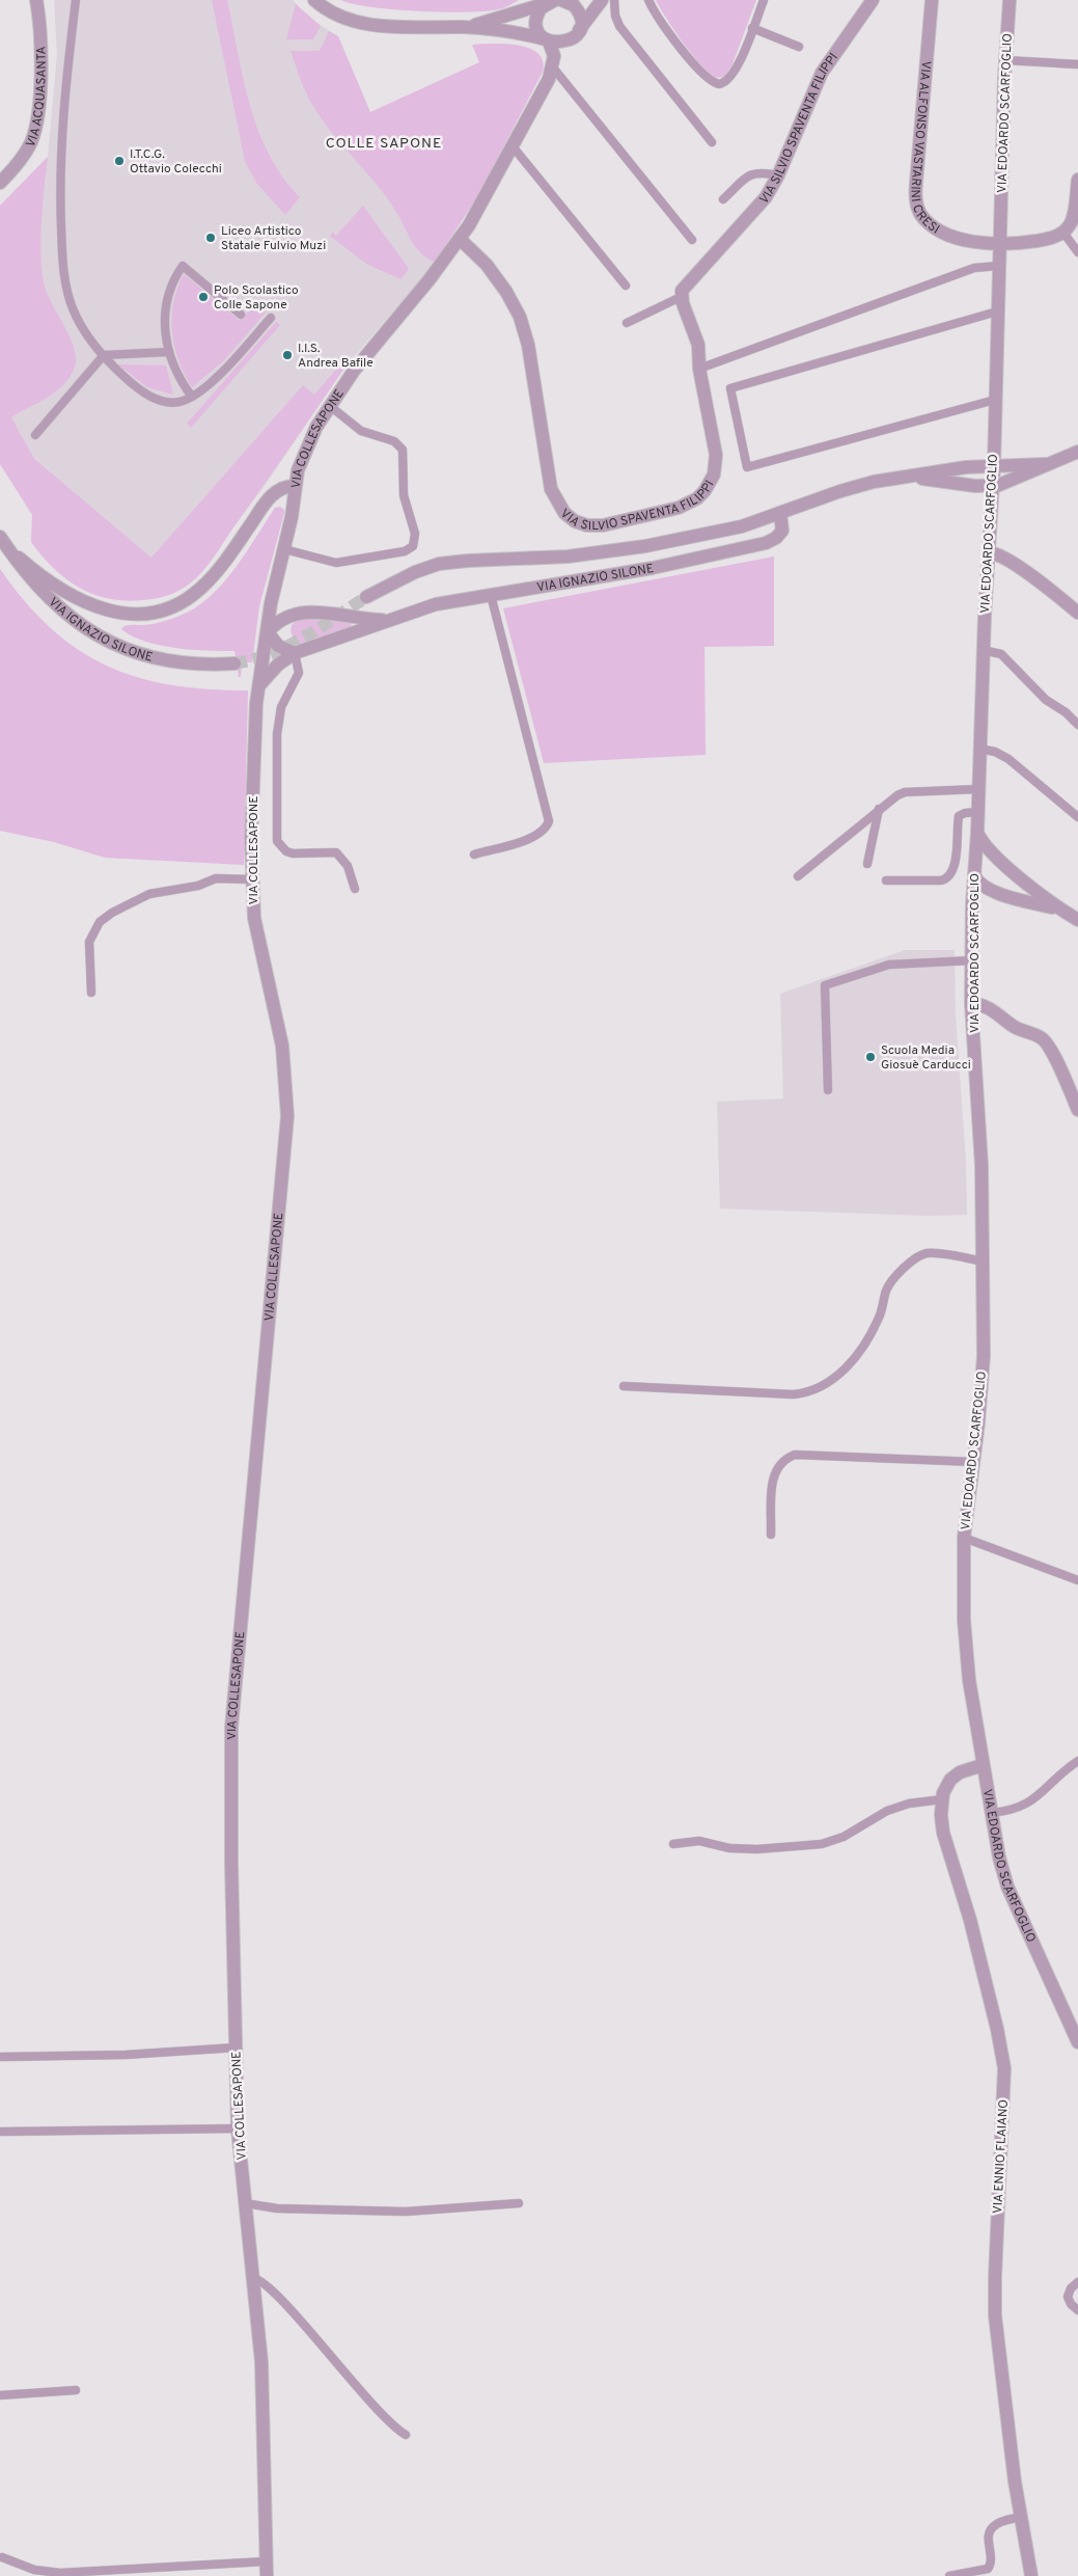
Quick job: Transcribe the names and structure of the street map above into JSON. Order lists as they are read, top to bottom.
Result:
{
  "streets": {
    "street": [
      "VIA ACQUASANTA",
      "VIA EDOARDO SCARFOGLIO",
      "VIA SILVIO SPAVENTA FILIPPI",
      "VIA ALFONSO VASTARINI CRESI",
      "VIA COLLESAPONE",
      "VIA IGNAZIO SILONE",
      "VIA ENNIO FLAIANO"
    ]
  },
  "crossings": [
    ["VIA EDOARDO SCARFOGLIO", "VIA ALFONSO VASTARINI CRESI"],
    ["VIA EDOARDO SCARFOGLIO", "VIA IGNAZIO SILONE"],
    ["VIA EDOARDO SCARFOGLIO", "VIA ENNIO FLAIANO"],
    ["VIA SILVIO SPAVENTA FILIPPI", "VIA COLLESAPONE"],
    ["VIA COLLESAPONE", "VIA IGNAZIO SILONE"]
  ],
  "districts": ["COLLE SAPONE"],
  "places": [
    "I.T.C.G. Ottavio Colecchi",
    "Liceo Artistico Statale Fulvio Muzi",
    "Polo Scolastico Colle Sapone",
    "I.I.S. Andrea Bafile",
    "Scuola Media Giosuè Carducci"
  ]
}
